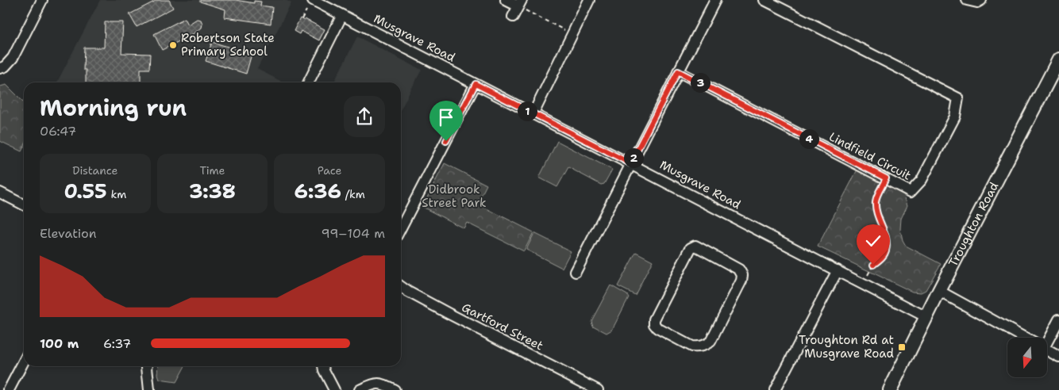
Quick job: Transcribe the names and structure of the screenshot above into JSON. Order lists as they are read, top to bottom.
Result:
{
  "streets": {
    "main road": ["Troughton Road"],
    "street": ["Musgrave Road", "Lindfield Circuit", "Gartford Street"]
  },
  "crossings": [
    ["Musgrave Road", "Troughton Road"]
  ],
  "parks": ["Didbrook Street Park"],
  "places": {
    "other": ["Robertson State Primary School"],
    "transit": ["Troughton Rd at Musgrave Road"]
  },
  "north": "bottom",
  "page": {
    "pins": [
      "3",
      "1",
      "4",
      "2"
    ],
    "heading": ["Morning run", "06:47"],
    "stats": [
      ["Distance", "0.55 km"],
      ["Time", "3:38"],
      ["Pace", "6:36 /km"]
    ],
    "chart": ["Elevation", "99–104 m"],
    "list": [
      {
        "name": "100 m",
        "note": "6:37"
      }
    ]
  }
}
